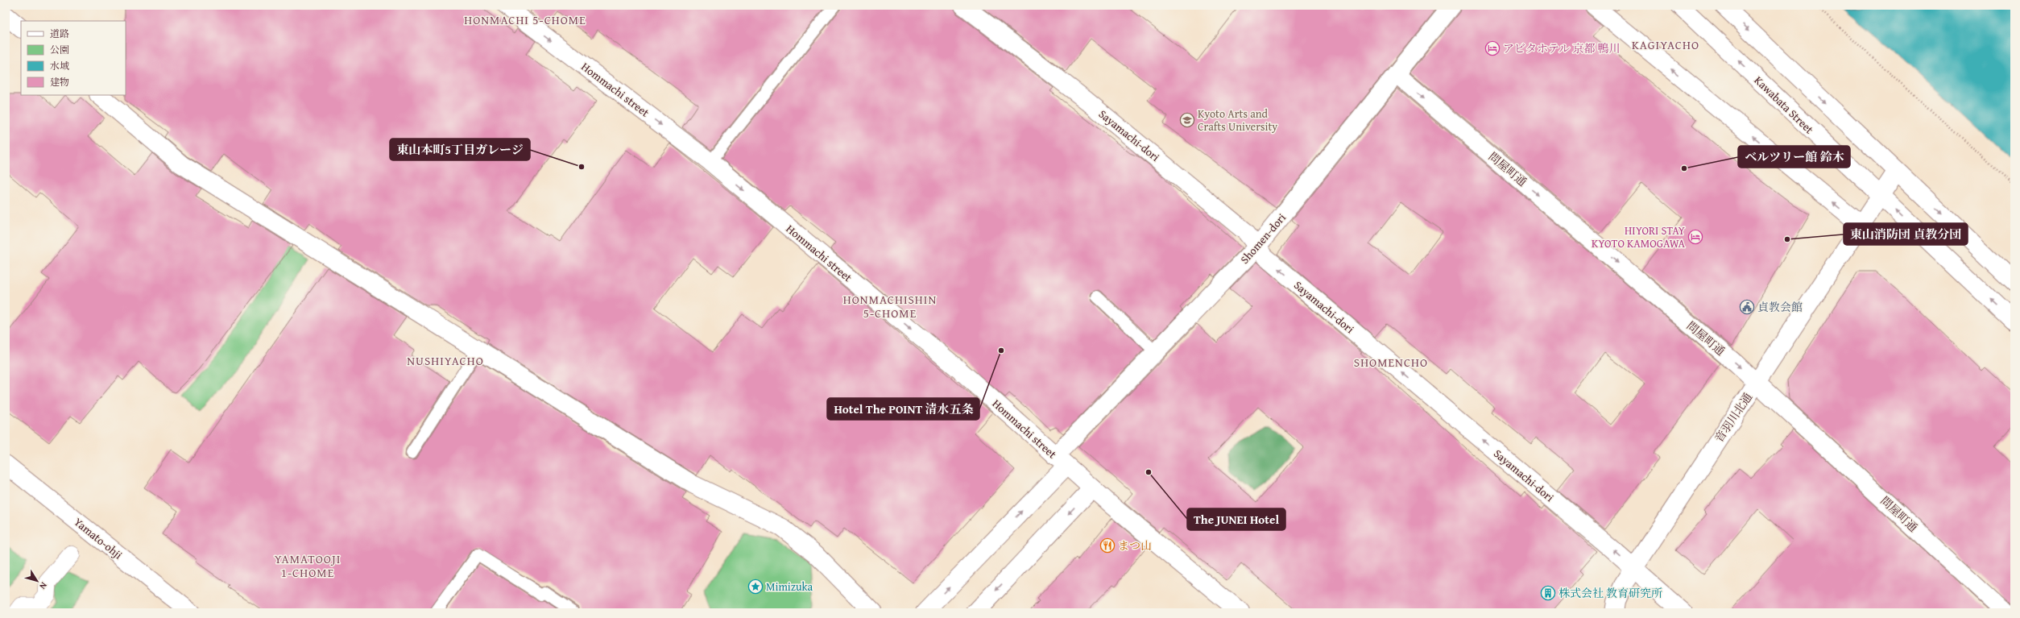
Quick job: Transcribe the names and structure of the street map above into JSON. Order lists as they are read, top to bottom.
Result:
{
  "streets": {
    "street": [
      "Hommachi street",
      "Kawabata Street",
      "Sayamachi-dori",
      "問屋町通",
      "Shomen-dori",
      "音羽川北通",
      "Yamato-ohji"
    ]
  },
  "crossings": [
    ["Hommachi street", "Shomen-dori"],
    ["Kawabata Street", "音羽川北通"],
    ["Sayamachi-dori", "Shomen-dori"],
    ["Sayamachi-dori", "音羽川北通"],
    ["問屋町通", "Shomen-dori"],
    ["問屋町通", "音羽川北通"]
  ],
  "one_way": ["Hommachi street", "Sayamachi-dori", "問屋町通"],
  "districts": [
    "HONMACHI 5-CHOME",
    "KAGIYACHO",
    "HONMACHISHIN 5-CHOME",
    "NUSHIYACHO",
    "SHOMENCHO",
    "YAMATOOJI 1-CHOME"
  ],
  "places": {
    "hotel": ["アビタホテル 京都 鴨川", "HIYORI STAY KYOTO KAMOGAWA"],
    "school or university": ["Kyoto Arts and Crafts University"],
    "other": [
      "東山本町5丁目ガレージ",
      "ベルツリー館 鈴木",
      "東山消防団 貞教分団",
      "Hotel The POINT 清水五条",
      "The JUNEI Hotel"
    ],
    "public building": ["貞教会館"],
    "restaurant": ["まつ山"],
    "place": ["Mimizuka"],
    "building": ["株式会社 教育研究所"]
  },
  "legend": [
    "道路",
    "公園",
    "水域",
    "建物"
  ],
  "north": "bottom right"
}
